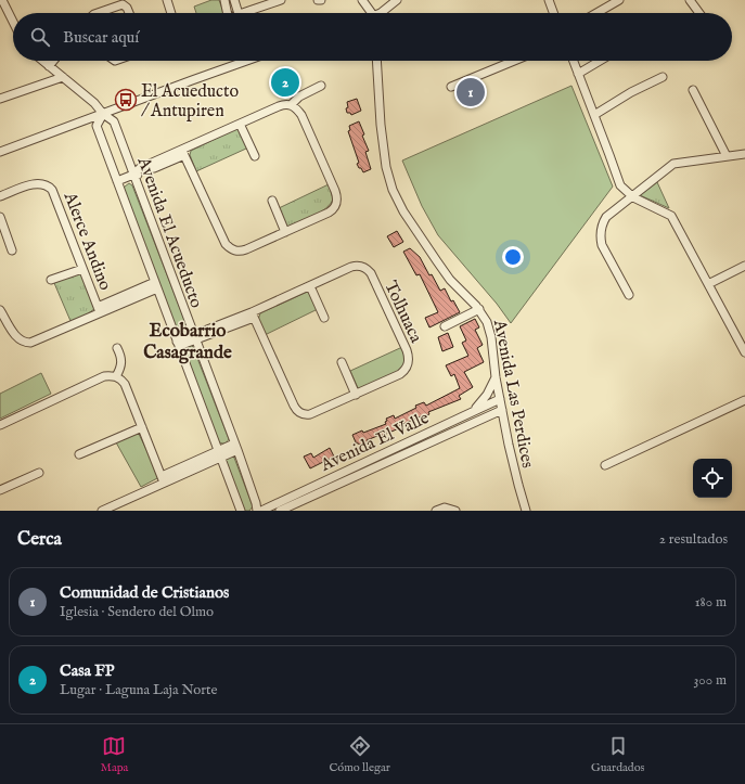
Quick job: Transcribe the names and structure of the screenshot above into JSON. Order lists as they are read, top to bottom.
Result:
{
  "streets": {
    "street": [
      "Avenida El Acueducto",
      "Alerce Andino",
      "Tolhuaca",
      "Avenida Las Perdices",
      "Avenida El Valle"
    ]
  },
  "crossings": [
    ["Avenida El Acueducto", "Alerce Andino"],
    ["Avenida Las Perdices", "Avenida El Valle"]
  ],
  "districts": ["Ecobarrio Casagrande"],
  "places": {
    "bus stop": ["El Acueducto / Antupiren"]
  },
  "page": {
    "search": "Buscar aquí",
    "pins": ["2", "1"],
    "heading": ["Cerca", "2 resultados"],
    "list": [
      {
        "mark": "1",
        "name": "Comunidad de Cristianos",
        "note": "Iglesia · Sendero del Olmo",
        "value": "180 m"
      },
      {
        "mark": "2",
        "name": "Casa FP",
        "note": "Lugar · Laguna Laja Norte",
        "value": "300 m"
      }
    ],
    "nav": ["Mapa", "Cómo llegar", "Guardados"]
  }
}
